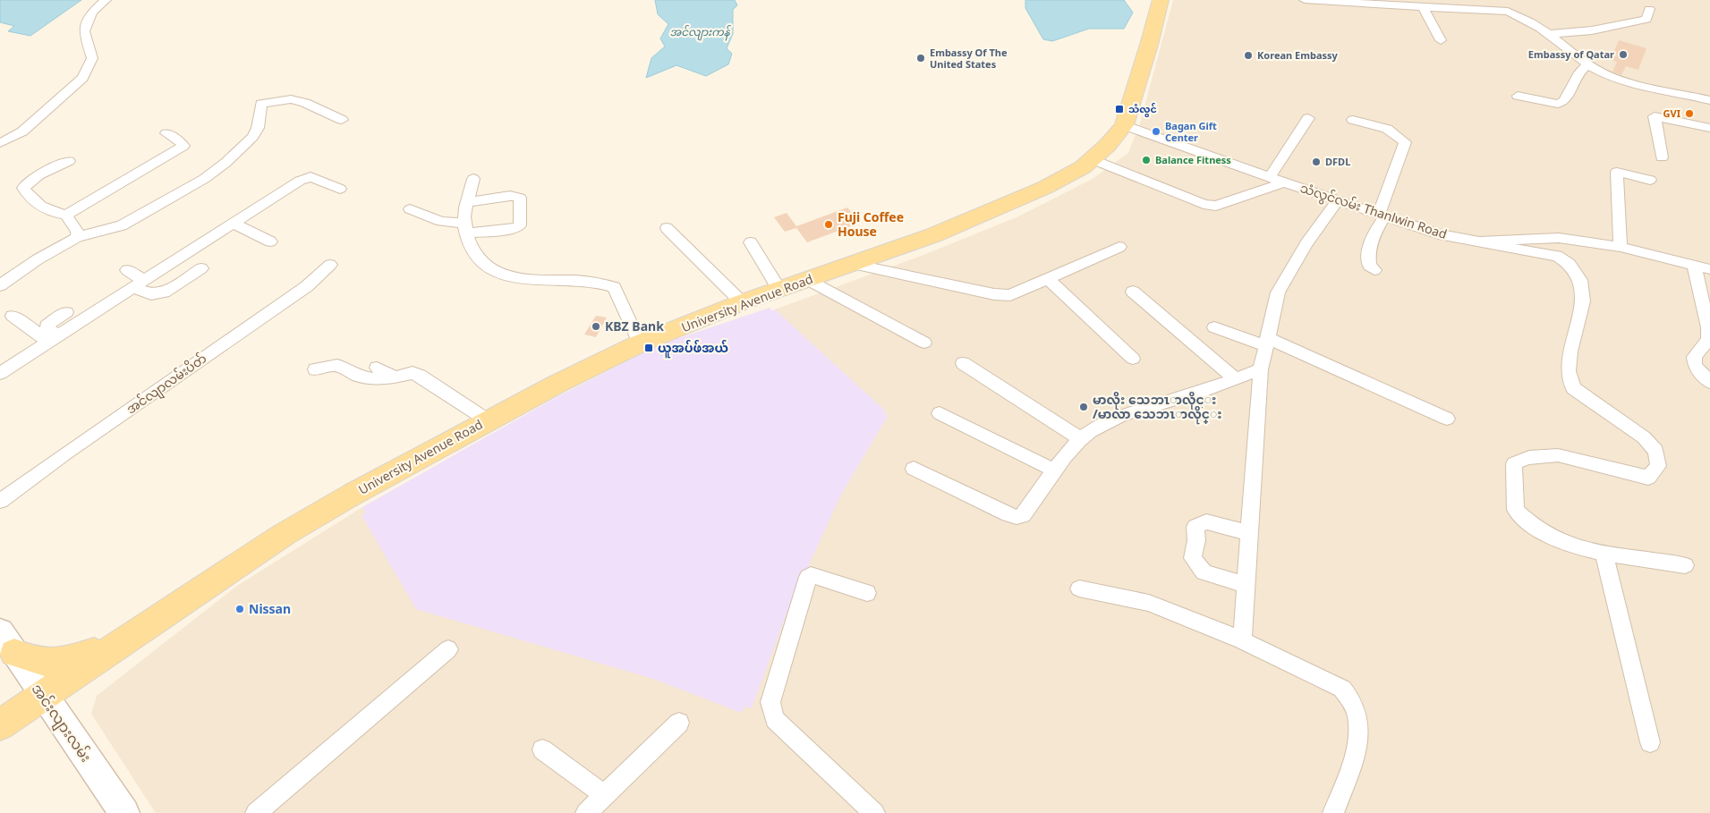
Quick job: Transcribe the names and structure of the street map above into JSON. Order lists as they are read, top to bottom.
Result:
{
  "streets": {
    "main road": ["University Avenue Road", "အင်းလျားလမ်း"],
    "street": ["သံလွင်လမ်း Thanlwin Road", "အင်လျာလမ်းပိတ်"]
  },
  "crossings": [
    ["သံလွင်လမ်း Thanlwin Road", "University Avenue Road"],
    ["University Avenue Road", "အင်းလျားလမ်း"]
  ],
  "water": ["အင်လျားကန်"],
  "places": {
    "other": [
      "Embassy of Qatar",
      "Korean Embassy",
      "Embassy Of The United States",
      "GVI",
      "Bagan Gift Center",
      "Balance Fitness",
      "DFDL",
      "Fuji Coffee House",
      "KBZ Bank",
      "မာလိုး သေဘၤာလိုင္း /မာလာ သေဘၤာလိုင္း",
      "Nissan"
    ],
    "transit": ["သံလွင်", "ယူအပ်ဖ်အယ်"]
  }
}
